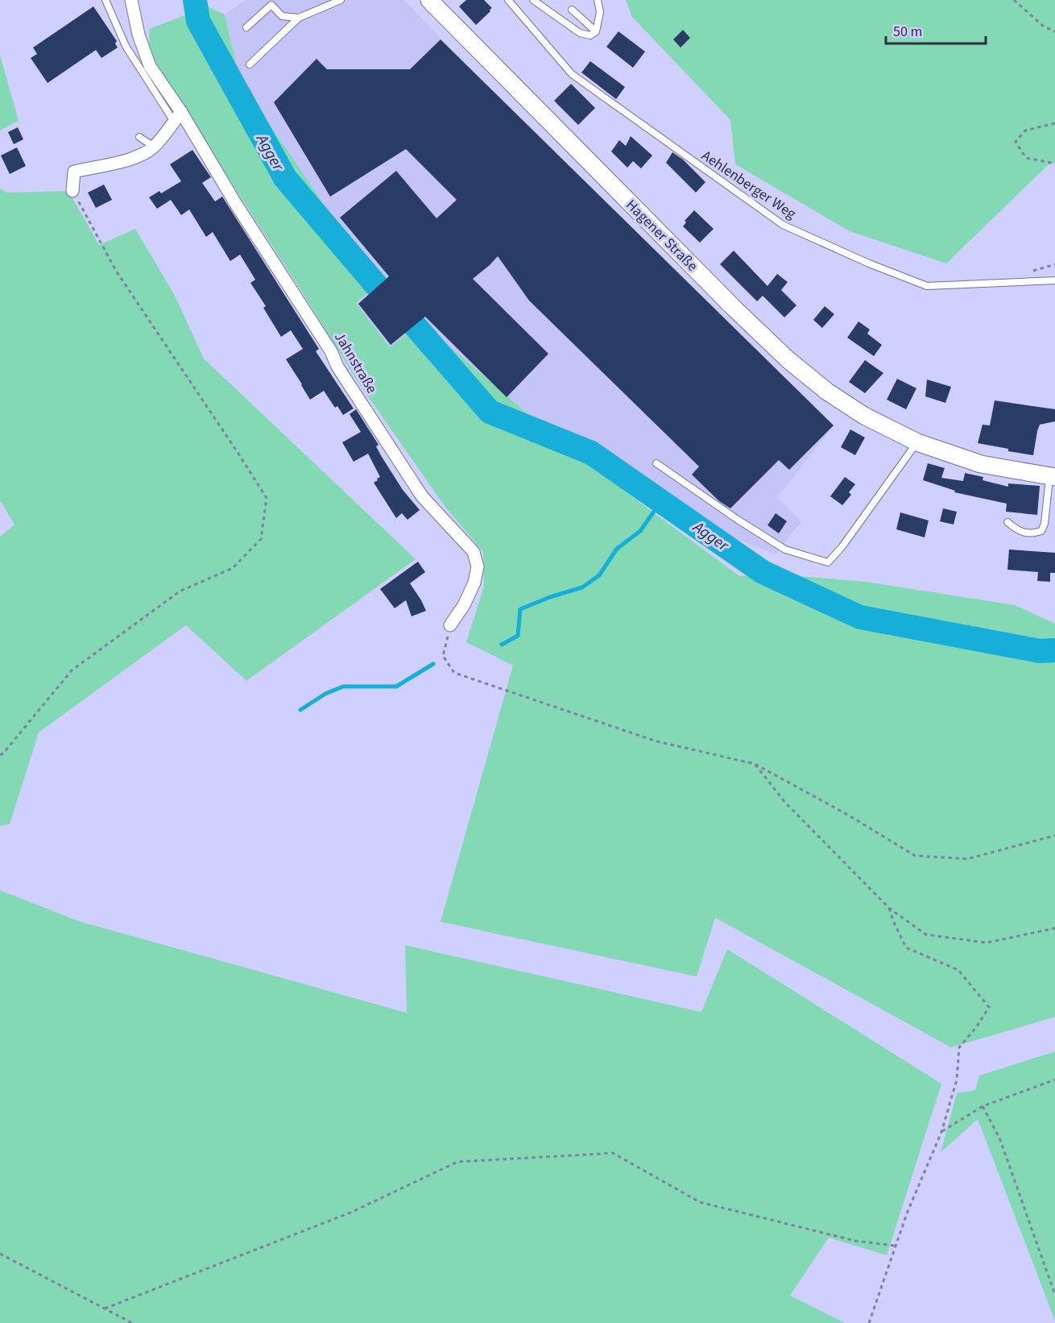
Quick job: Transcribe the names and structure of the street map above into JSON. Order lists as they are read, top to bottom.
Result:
{
  "streets": {
    "main road": ["Hagener Straße"],
    "street": ["Jahnstraße"],
    "lane": ["Aehlenberger Weg"]
  },
  "water": ["Agger"],
  "scale_bar": "50 m"
}
